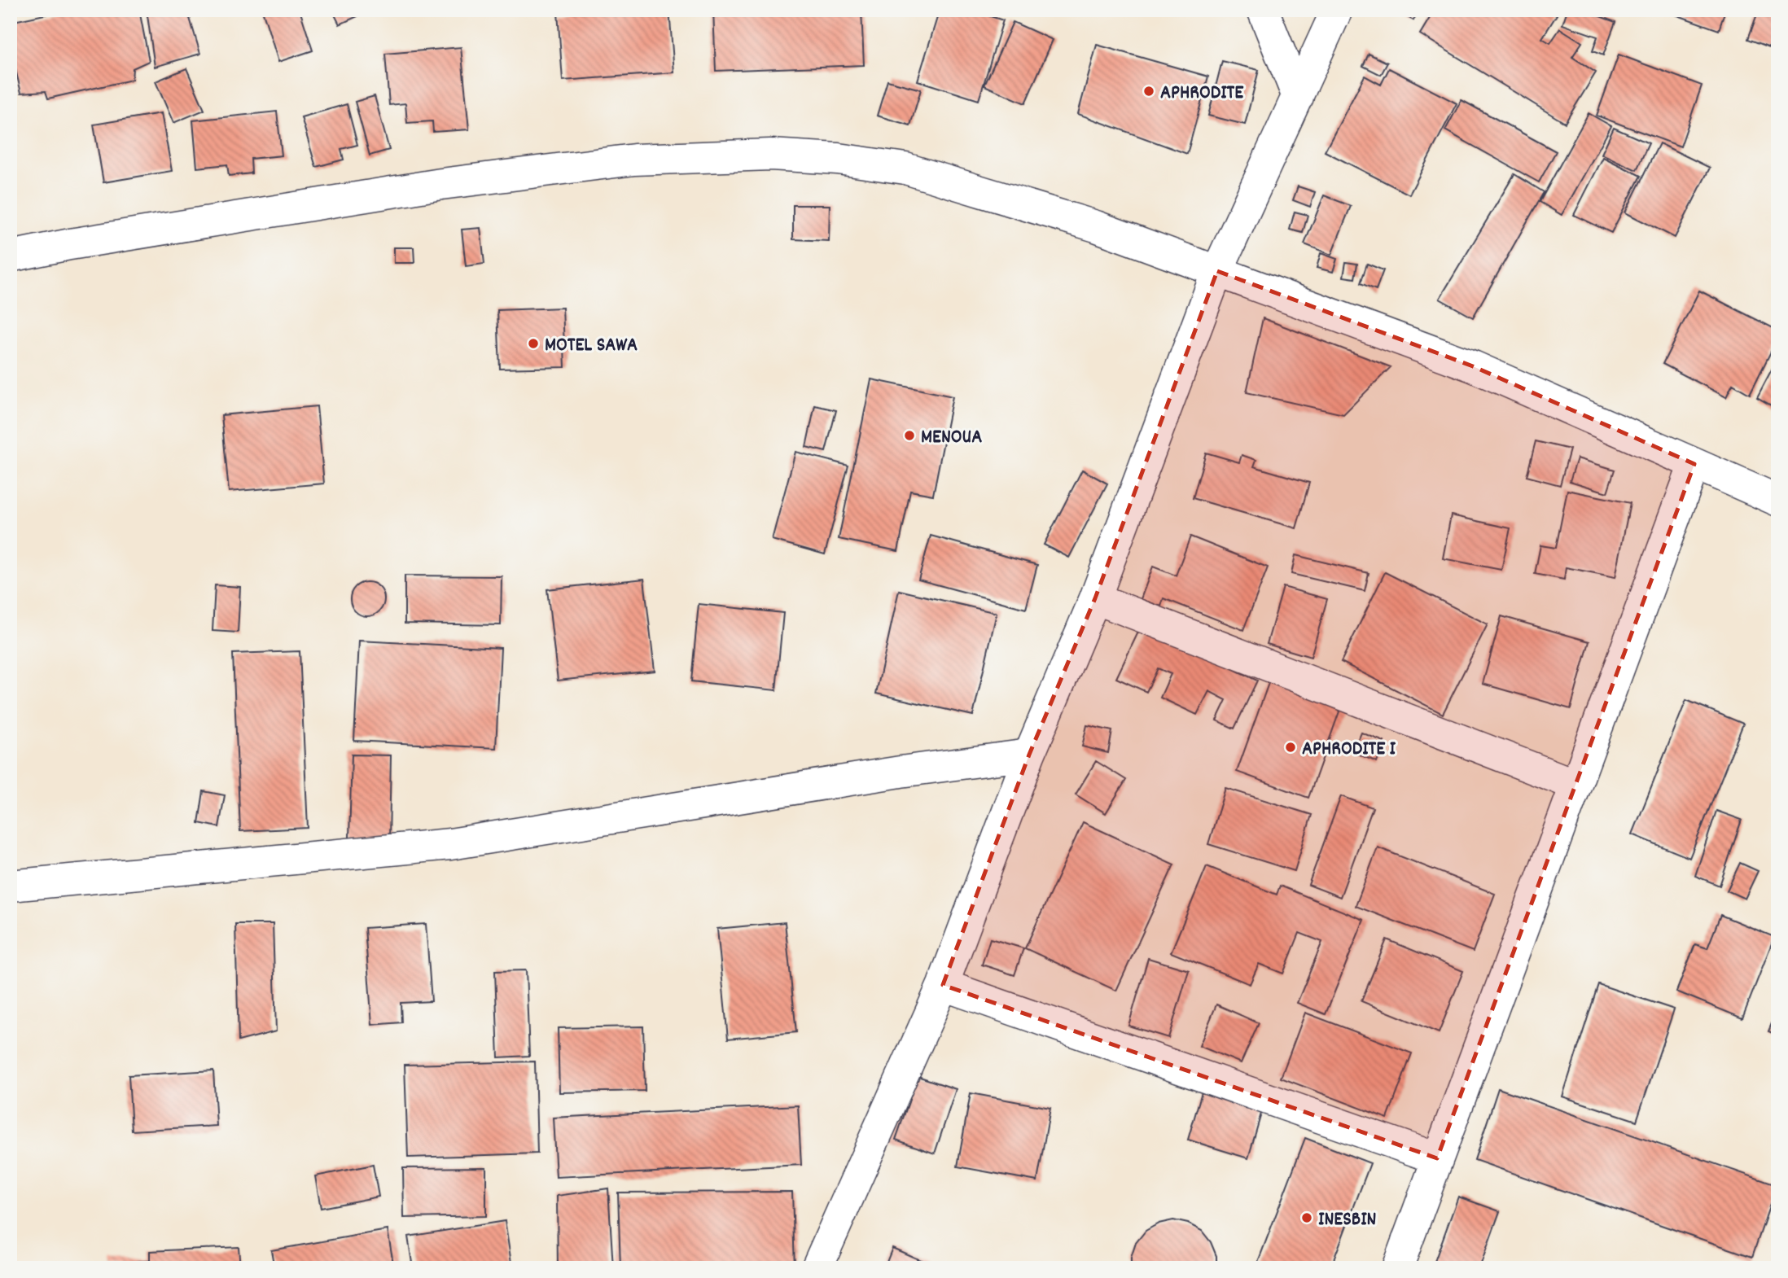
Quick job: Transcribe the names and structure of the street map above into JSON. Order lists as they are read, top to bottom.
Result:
{
  "places": [
    "APHRODITE",
    "MOTEL SAWA",
    "MENOUA",
    "APHRODITE I",
    "INESBIN"
  ]
}
